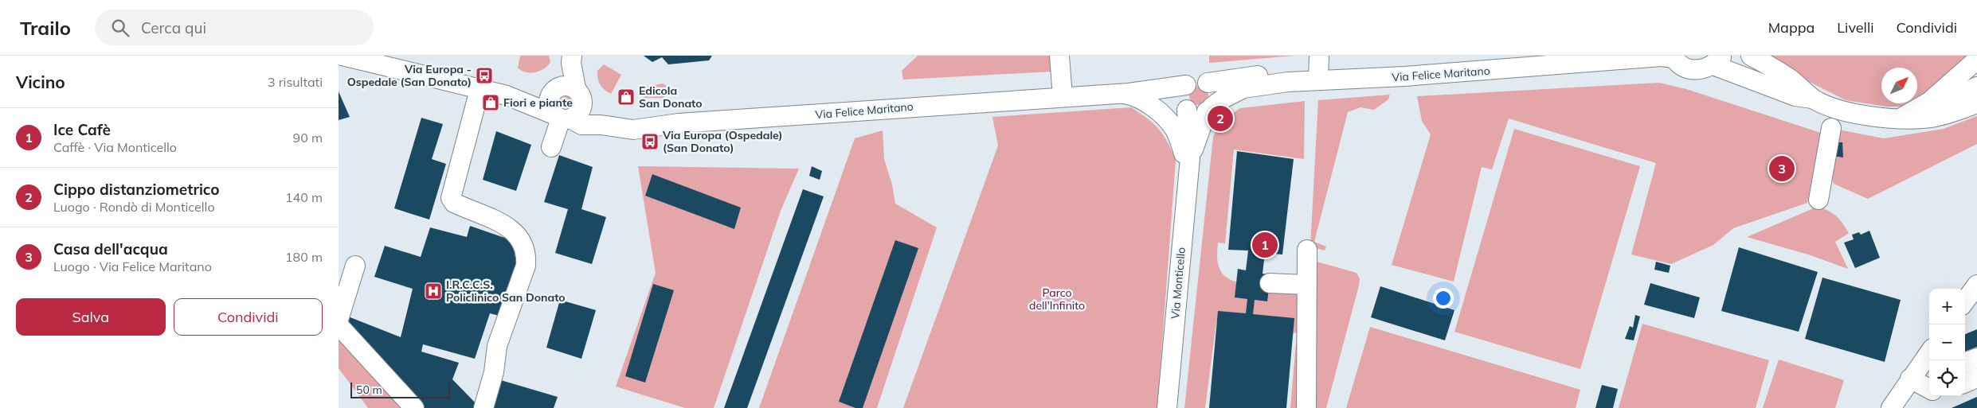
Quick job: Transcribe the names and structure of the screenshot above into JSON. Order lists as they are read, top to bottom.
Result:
{
  "streets": {
    "street": ["Via Felice Maritano", "Via Monticello"]
  },
  "crossings": [
    ["Via Felice Maritano", "Via Monticello"]
  ],
  "parks": ["Parco dell'Infinito"],
  "places": {
    "bus stop": ["Via Europa - Ospedale (San Donato)", "Via Europa (Ospedale) (San Donato)"],
    "shop": ["Edicola San Donato", "Fiori e piante"],
    "hospital": ["I.R.C.C.S. Policlinico San Donato"]
  },
  "scale_bar": "50 m",
  "north": "top right",
  "page": {
    "header": "Trailo",
    "search": "Cerca qui",
    "nav": ["Mappa", "Livelli", "Condividi"],
    "heading": ["Vicino", "3 risultati"],
    "pins": ["2", "3", "1"],
    "list": [
      {
        "mark": "1",
        "name": "Ice Cafè",
        "note": "Caffè · Via Monticello",
        "value": "90 m"
      },
      {
        "mark": "2",
        "name": "Cippo distanziometrico",
        "note": "Luogo · Rondò di Monticello",
        "value": "140 m"
      },
      {
        "mark": "3",
        "name": "Casa dell'acqua",
        "note": "Luogo · Via Felice Maritano",
        "value": "180 m"
      }
    ],
    "buttons": ["Salva", "Condividi"],
    "map_buttons": ["+", "−"],
    "scale": "50 m"
  }
}
